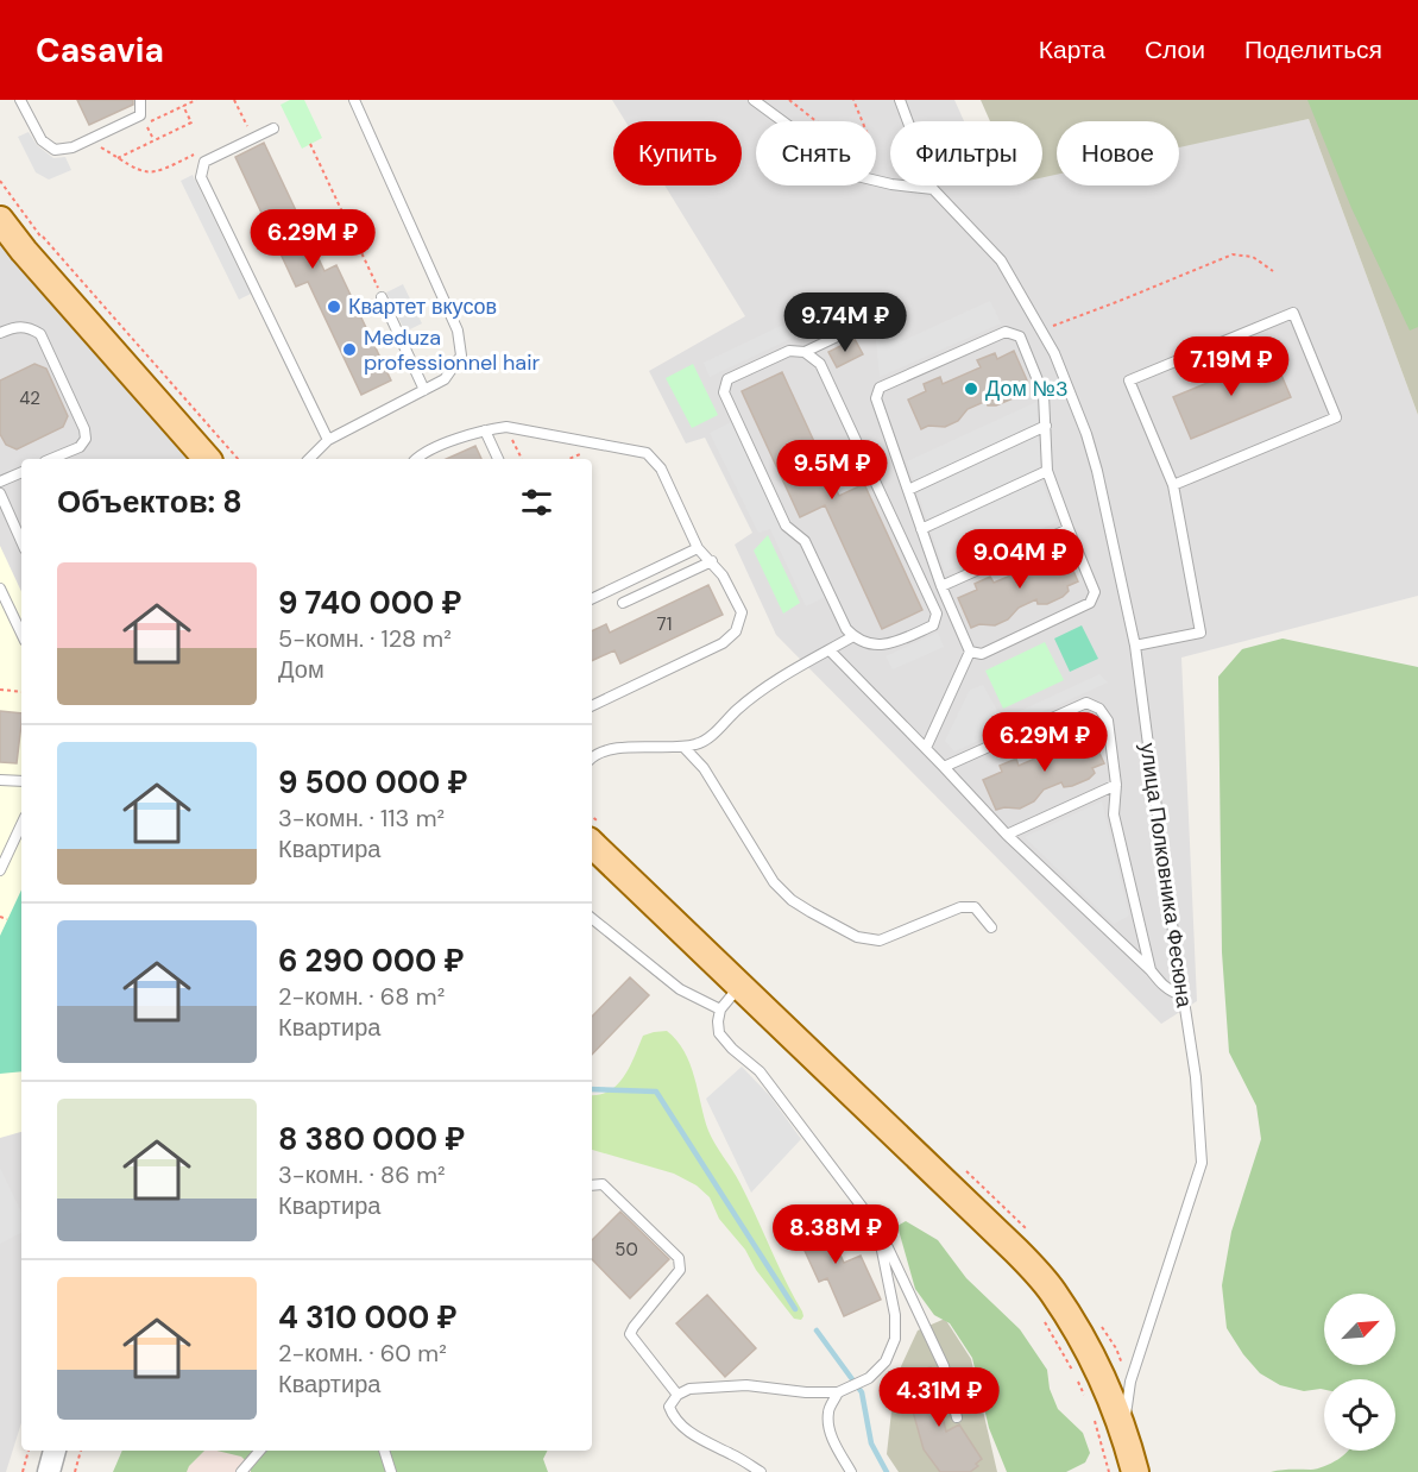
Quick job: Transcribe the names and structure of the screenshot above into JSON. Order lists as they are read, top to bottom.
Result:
{
  "streets": {
    "lane": ["улица Полковника Фесюна"]
  },
  "places": ["Квартет вкусов", "Meduza professionnel hair", "Дом №3"],
  "house_numbers": ["42", "71", "50"],
  "north": "top right",
  "page": {
    "header": "Casavia",
    "nav": ["Карта", "Слои", "Поделиться"],
    "chip": [
      "Купить",
      "Снять",
      "Фильтры",
      "Новое"
    ],
    "price": [
      "6.29M ₽",
      "9.74M ₽",
      "7.19M ₽",
      "9.5M ₽",
      "9.04M ₽",
      "6.29M ₽",
      "8.38M ₽",
      "4.31M ₽"
    ],
    "heading": "Объектов: 8",
    "list": [
      {
        "name": "9 740 000 ₽",
        "note": "5-комн. · 128 m² · Дом"
      },
      {
        "name": "9 500 000 ₽",
        "note": "3-комн. · 113 m² · Квартира"
      },
      {
        "name": "6 290 000 ₽",
        "note": "2-комн. · 68 m² · Квартира"
      },
      {
        "name": "8 380 000 ₽",
        "note": "3-комн. · 86 m² · Квартира"
      },
      {
        "name": "4 310 000 ₽",
        "note": "2-комн. · 60 m² · Квартира"
      }
    ]
  }
}
